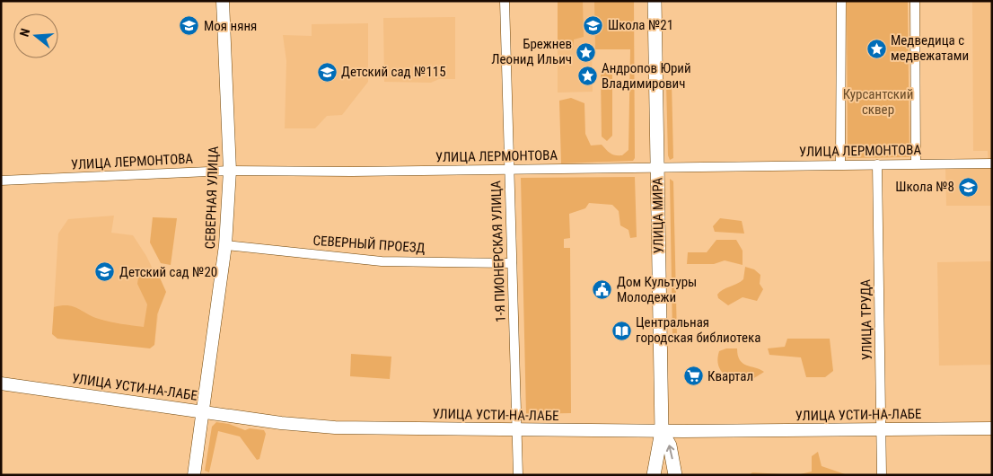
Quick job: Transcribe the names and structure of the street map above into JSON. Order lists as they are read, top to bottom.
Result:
{
  "streets": {
    "main road": ["УЛИЦА МИРА"],
    "street": [
      "УЛИЦА ЛЕРМОНТОВА",
      "СЕВЕРНАЯ УЛИЦА",
      "СЕВЕРНЫЙ ПРОЕЗД",
      "1-Я ПИОНЕРСКАЯ УЛИЦА",
      "УЛИЦА ТРУДА",
      "УЛИЦА УСТИ-НА-ЛАБЕ"
    ]
  },
  "crossings": [
    ["УЛИЦА ЛЕРМОНТОВА", "СЕВЕРНАЯ УЛИЦА"],
    ["УЛИЦА ЛЕРМОНТОВА", "УЛИЦА МИРА"],
    ["УЛИЦА ЛЕРМОНТОВА", "1-Я ПИОНЕРСКАЯ УЛИЦА"],
    ["УЛИЦА ЛЕРМОНТОВА", "УЛИЦА ТРУДА"],
    ["СЕВЕРНАЯ УЛИЦА", "СЕВЕРНЫЙ ПРОЕЗД"],
    ["СЕВЕРНАЯ УЛИЦА", "УЛИЦА УСТИ-НА-ЛАБЕ"],
    ["УЛИЦА МИРА", "УЛИЦА УСТИ-НА-ЛАБЕ"],
    ["СЕВЕРНЫЙ ПРОЕЗД", "1-Я ПИОНЕРСКАЯ УЛИЦА"],
    ["1-Я ПИОНЕРСКАЯ УЛИЦА", "УЛИЦА УСТИ-НА-ЛАБЕ"],
    ["УЛИЦА ТРУДА", "УЛИЦА УСТИ-НА-ЛАБЕ"]
  ],
  "parks": ["Курсантский сквер"],
  "places": {
    "school or university": [
      "Школа №21",
      "Моя няня",
      "Детский сад №115",
      "Школа №8",
      "Детский сад №20"
    ],
    "place": ["Медведица с медвежатами", "Брежнев Леонид Ильич", "Андропов Юрий Владимирович"],
    "public building": ["Дом Культуры Молодежи"],
    "library": ["Центральная городская библиотека"],
    "supermarket": ["Квартал"]
  },
  "north": "left"
}
